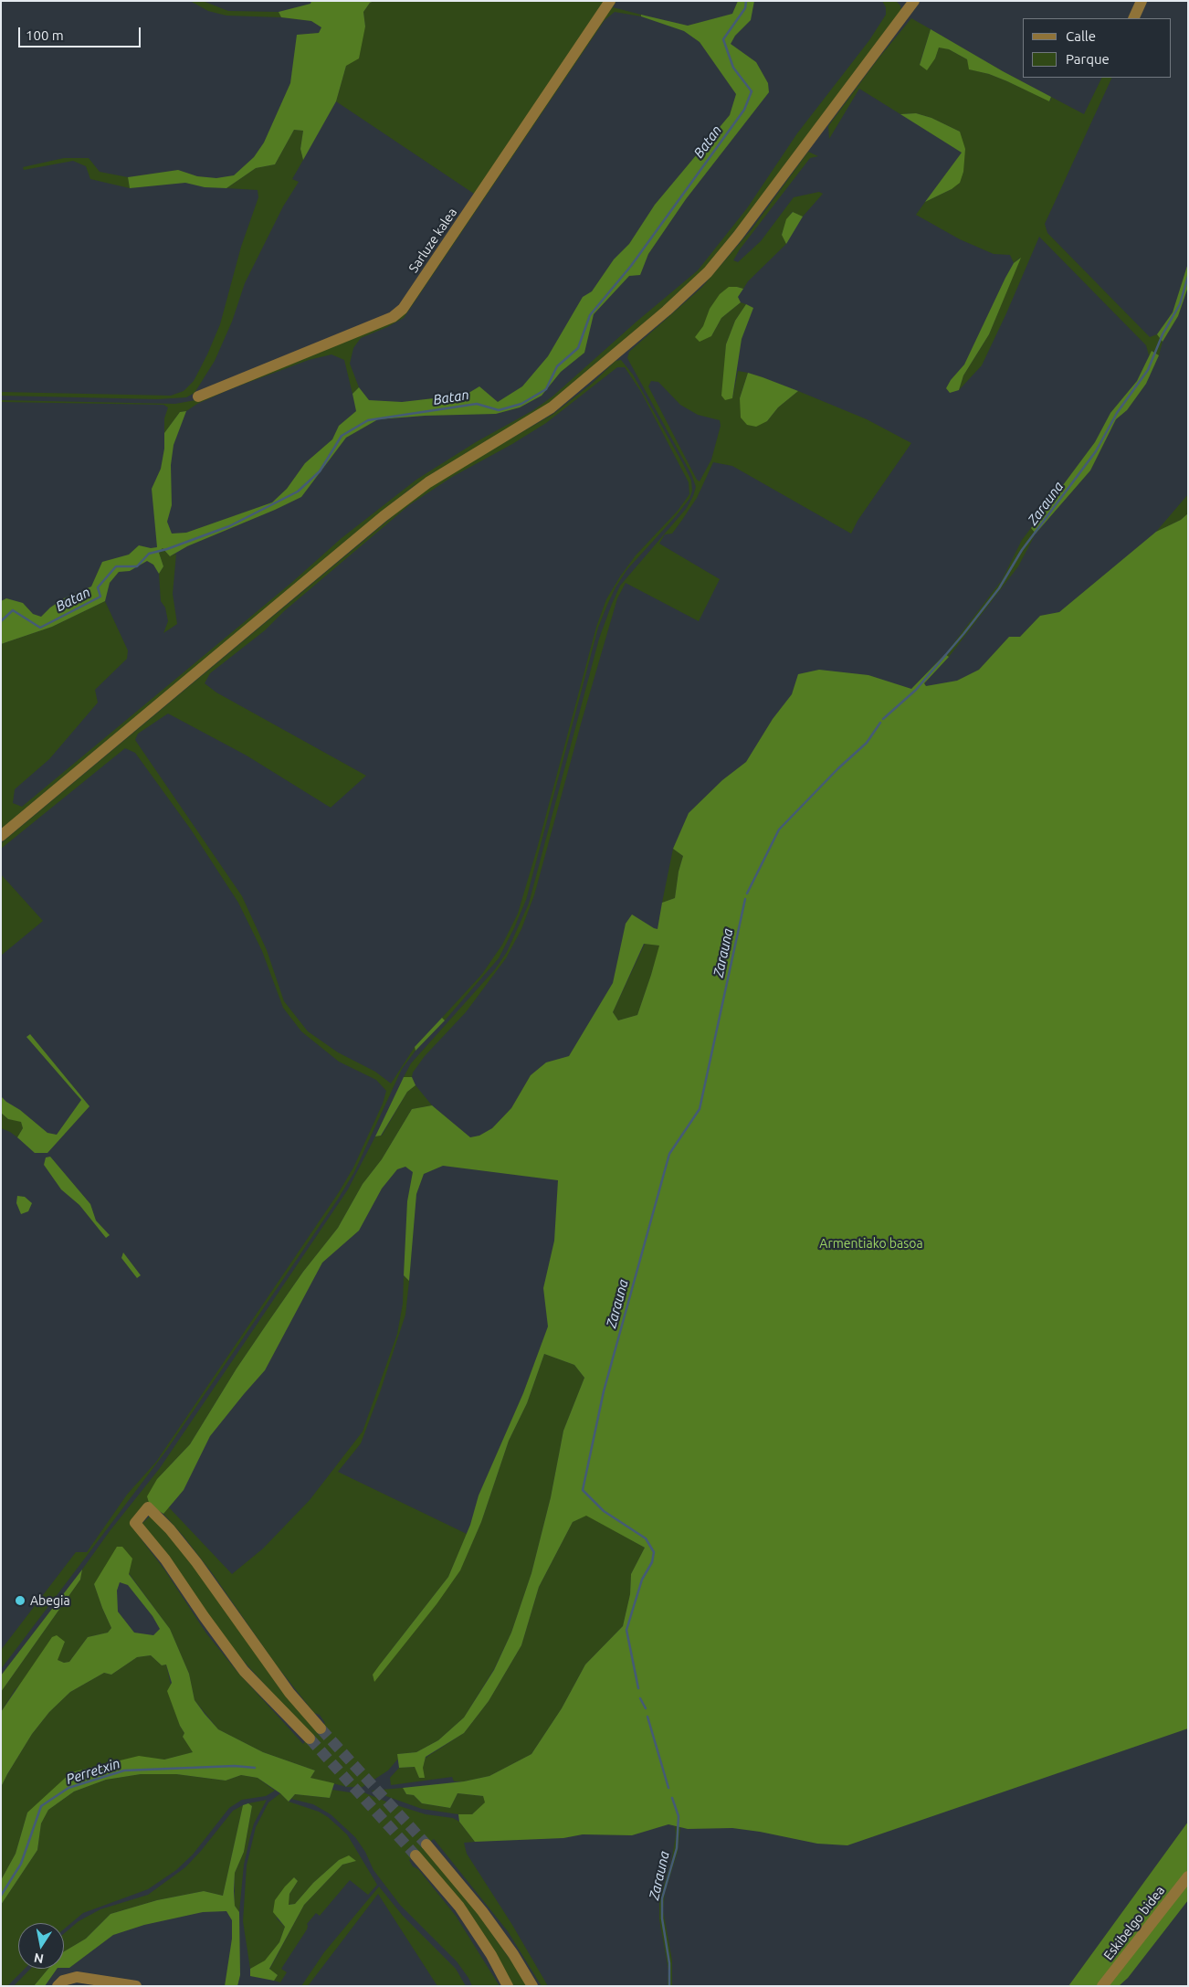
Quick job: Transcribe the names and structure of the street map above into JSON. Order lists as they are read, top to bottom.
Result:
{
  "streets": {
    "street": ["Sarluze kalea", "Eskibelgo bidea"]
  },
  "water": ["Batan", "Zarauna", "Perretxin"],
  "parks": ["Armentiako basoa"],
  "places": ["Abegia"],
  "legend": ["Calle", "Parque"],
  "scale_bar": "100 m",
  "north": "bottom"
}
